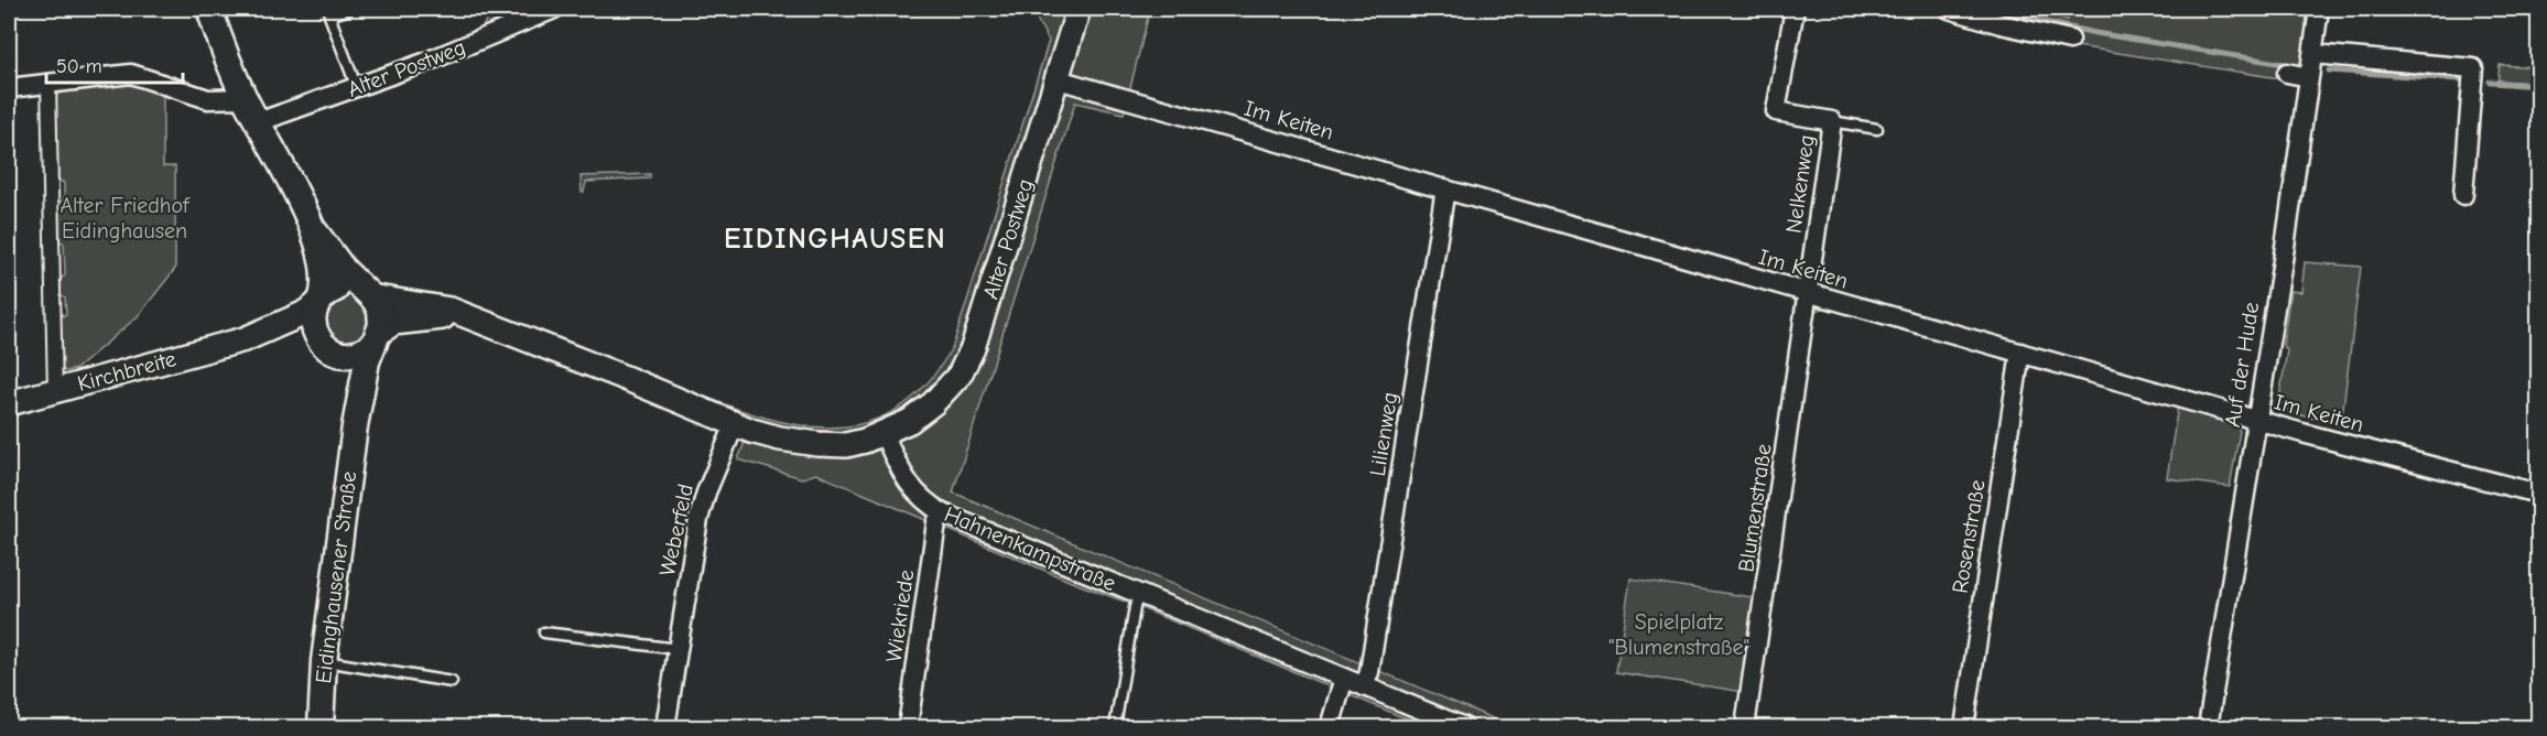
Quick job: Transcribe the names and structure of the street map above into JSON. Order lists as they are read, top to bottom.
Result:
{
  "streets": {
    "main road": ["Eidinghausener Straße"],
    "street": [
      "Alter Postweg",
      "Im Keiten",
      "Nelkenweg",
      "Auf der Hude",
      "Kirchbreite",
      "Lilienweg",
      "Blumenstraße",
      "Weberfeld",
      "Rosenstraße",
      "Hahnenkampstraße",
      "Wiekriede"
    ]
  },
  "crossings": [
    ["Alter Postweg", "Im Keiten"],
    ["Alter Postweg", "Hahnenkampstraße"],
    ["Alter Postweg", "Eidinghausener Straße"],
    ["Im Keiten", "Nelkenweg"],
    ["Im Keiten", "Auf der Hude"],
    ["Im Keiten", "Lilienweg"],
    ["Im Keiten", "Blumenstraße"],
    ["Im Keiten", "Rosenstraße"],
    ["Nelkenweg", "Blumenstraße"],
    ["Kirchbreite", "Eidinghausener Straße"],
    ["Lilienweg", "Hahnenkampstraße"],
    ["Hahnenkampstraße", "Wiekriede"]
  ],
  "districts": ["EIDINGHAUSEN"],
  "parks": ["Alter Friedhof Eidinghausen", "Spielplatz \"Blumenstraße\""],
  "scale_bar": "50 m"
}
